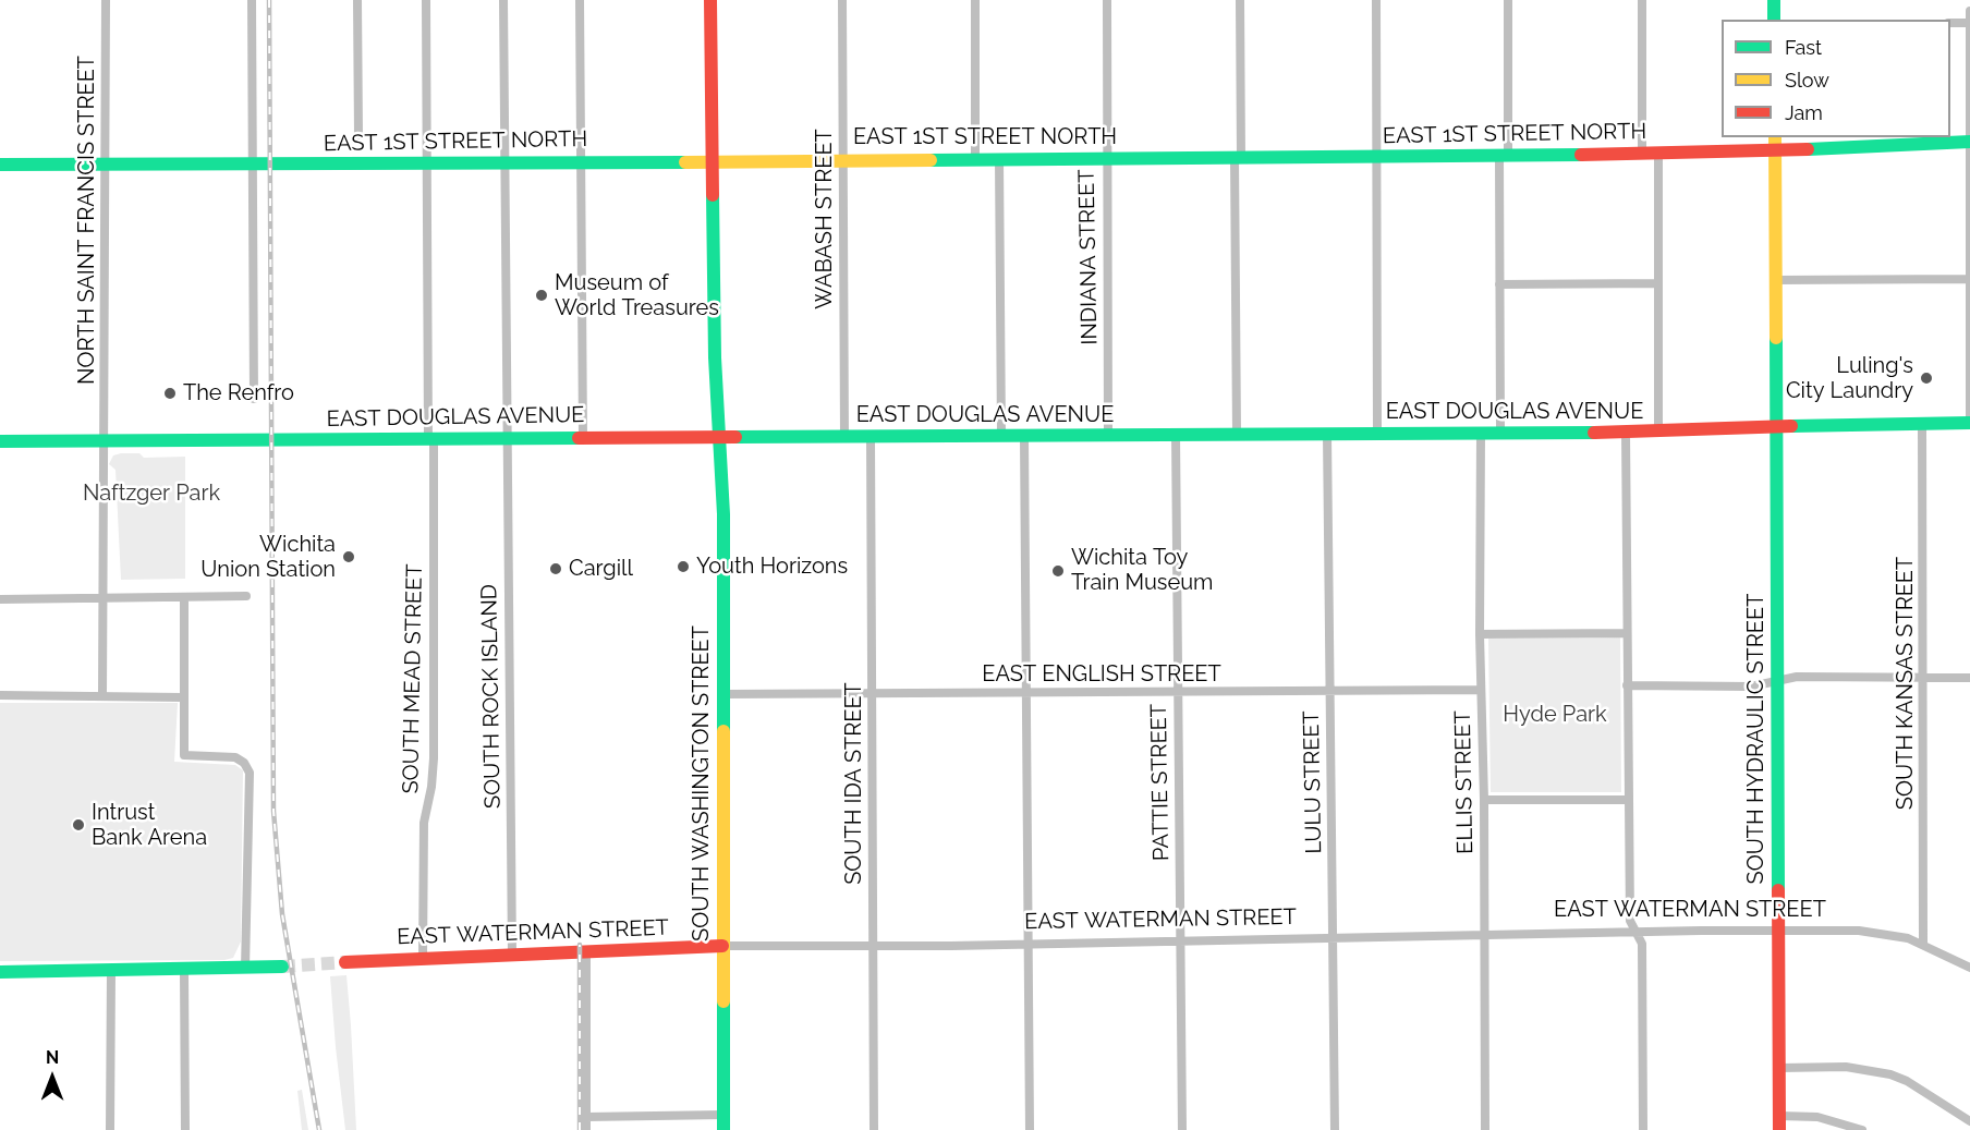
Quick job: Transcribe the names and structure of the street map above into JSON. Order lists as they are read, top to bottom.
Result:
{
  "streets": {
    "street": [
      "EAST 1ST STREET NORTH",
      "WABASH STREET",
      "NORTH SAINT FRANCIS STREET",
      "INDIANA STREET",
      "EAST DOUGLAS AVENUE",
      "EAST ENGLISH STREET",
      "SOUTH MEAD STREET",
      "SOUTH KANSAS STREET",
      "SOUTH ROCK ISLAND",
      "SOUTH HYDRAULIC STREET",
      "PATTIE STREET",
      "LULU STREET",
      "ELLIS STREET",
      "SOUTH WASHINGTON STREET",
      "SOUTH IDA STREET",
      "EAST WATERMAN STREET"
    ]
  },
  "crossings": [
    ["EAST 1ST STREET NORTH", "WABASH STREET"],
    ["EAST 1ST STREET NORTH", "NORTH SAINT FRANCIS STREET"],
    ["EAST 1ST STREET NORTH", "INDIANA STREET"],
    ["EAST 1ST STREET NORTH", "SOUTH MEAD STREET"],
    ["EAST 1ST STREET NORTH", "SOUTH ROCK ISLAND"],
    ["EAST 1ST STREET NORTH", "SOUTH HYDRAULIC STREET"],
    ["EAST 1ST STREET NORTH", "SOUTH WASHINGTON STREET"],
    ["WABASH STREET", "EAST DOUGLAS AVENUE"],
    ["NORTH SAINT FRANCIS STREET", "EAST DOUGLAS AVENUE"],
    ["INDIANA STREET", "EAST DOUGLAS AVENUE"],
    ["EAST DOUGLAS AVENUE", "SOUTH MEAD STREET"],
    ["EAST DOUGLAS AVENUE", "SOUTH KANSAS STREET"],
    ["EAST DOUGLAS AVENUE", "SOUTH ROCK ISLAND"],
    ["EAST DOUGLAS AVENUE", "SOUTH HYDRAULIC STREET"],
    ["EAST DOUGLAS AVENUE", "PATTIE STREET"],
    ["EAST DOUGLAS AVENUE", "LULU STREET"],
    ["EAST DOUGLAS AVENUE", "ELLIS STREET"],
    ["EAST DOUGLAS AVENUE", "SOUTH WASHINGTON STREET"],
    ["EAST DOUGLAS AVENUE", "SOUTH IDA STREET"],
    ["EAST ENGLISH STREET", "PATTIE STREET"],
    ["EAST ENGLISH STREET", "LULU STREET"],
    ["EAST ENGLISH STREET", "ELLIS STREET"],
    ["EAST ENGLISH STREET", "SOUTH WASHINGTON STREET"],
    ["EAST ENGLISH STREET", "SOUTH IDA STREET"],
    ["SOUTH MEAD STREET", "EAST WATERMAN STREET"],
    ["SOUTH KANSAS STREET", "EAST WATERMAN STREET"],
    ["SOUTH ROCK ISLAND", "EAST WATERMAN STREET"],
    ["SOUTH HYDRAULIC STREET", "EAST WATERMAN STREET"],
    ["PATTIE STREET", "EAST WATERMAN STREET"],
    ["LULU STREET", "EAST WATERMAN STREET"],
    ["ELLIS STREET", "EAST WATERMAN STREET"],
    ["SOUTH WASHINGTON STREET", "EAST WATERMAN STREET"],
    ["SOUTH IDA STREET", "EAST WATERMAN STREET"]
  ],
  "parks": ["Naftzger Park", "Hyde Park"],
  "places": [
    "Museum of World Treasures",
    "Luling's City Laundry",
    "The Renfro",
    "Wichita Union Station",
    "Youth Horizons",
    "Cargill",
    "Wichita Toy Train Museum",
    "Intrust Bank Arena"
  ],
  "legend": ["Fast", "Slow", "Jam"],
  "north": "top"
}
